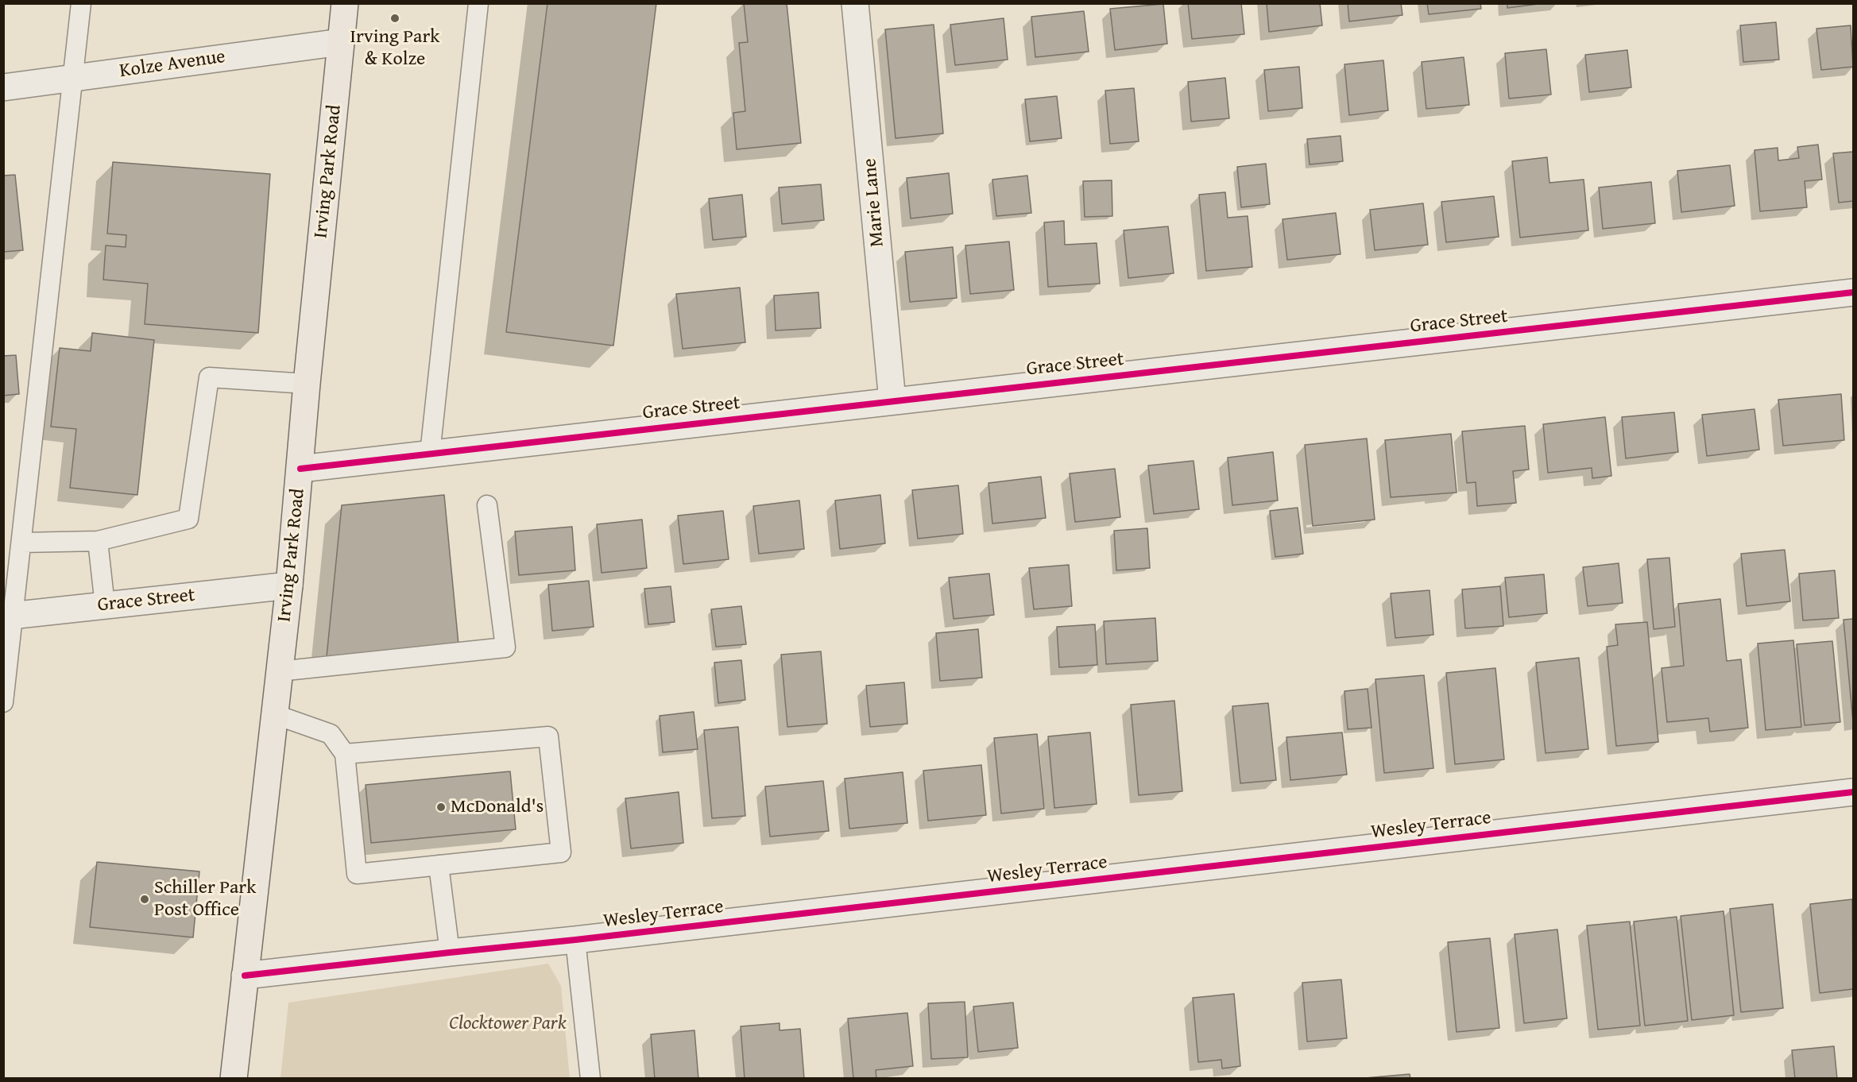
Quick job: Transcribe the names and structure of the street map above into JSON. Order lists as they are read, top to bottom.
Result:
{
  "streets": {
    "main road": ["Irving Park Road"],
    "street": [
      "Kolze Avenue",
      "Marie Lane",
      "Grace Street",
      "Wesley Terrace"
    ]
  },
  "crossings": [
    ["Kolze Avenue", "Irving Park Road"],
    ["Irving Park Road", "Grace Street"],
    ["Irving Park Road", "Wesley Terrace"],
    ["Marie Lane", "Grace Street"]
  ],
  "parks": ["Clocktower Park"],
  "places": ["Irving Park & Kolze", "McDonald's", "Schiller Park Post Office"]
}
